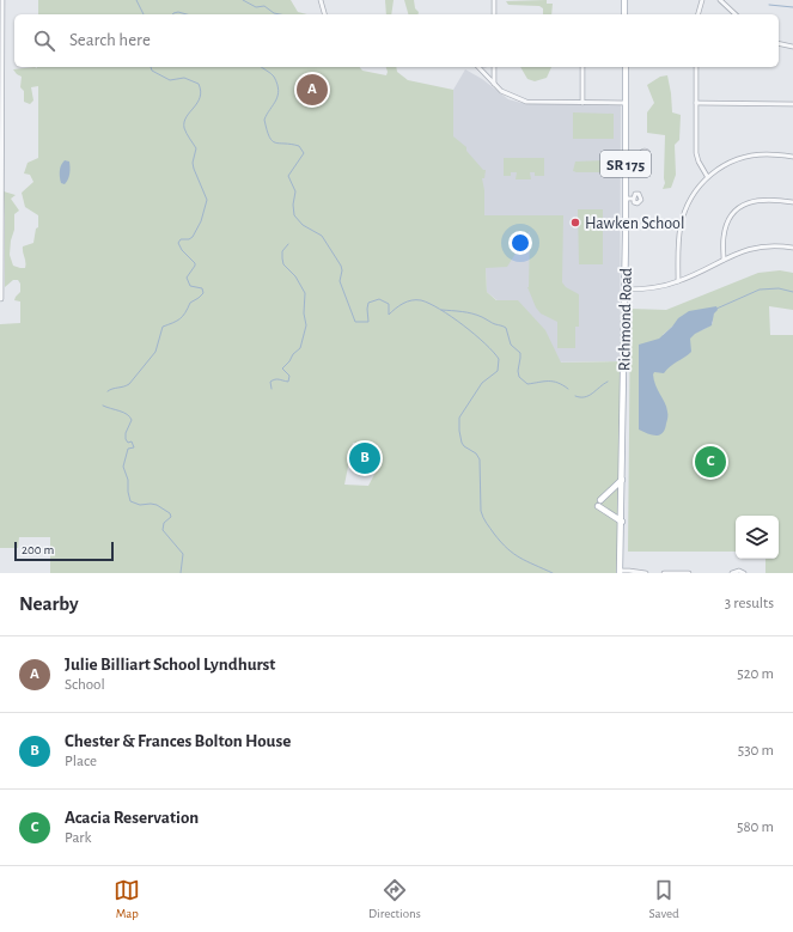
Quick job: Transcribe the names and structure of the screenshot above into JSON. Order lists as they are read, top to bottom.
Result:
{
  "streets": {
    "main road": ["SR 175", "Richmond Road"]
  },
  "places": ["Hawken School"],
  "scale_bar": "200 m",
  "page": {
    "search": "Search here",
    "pins": ["A", "B", "C"],
    "scale": "200 m",
    "heading": ["Nearby", "3 results"],
    "list": [
      {
        "mark": "A",
        "name": "Julie Billiart School Lyndhurst",
        "note": "School",
        "value": "520 m"
      },
      {
        "mark": "B",
        "name": "Chester & Frances Bolton House",
        "note": "Place",
        "value": "530 m"
      },
      {
        "mark": "C",
        "name": "Acacia Reservation",
        "note": "Park",
        "value": "580 m"
      }
    ],
    "nav": ["Map", "Directions", "Saved"]
  }
}
